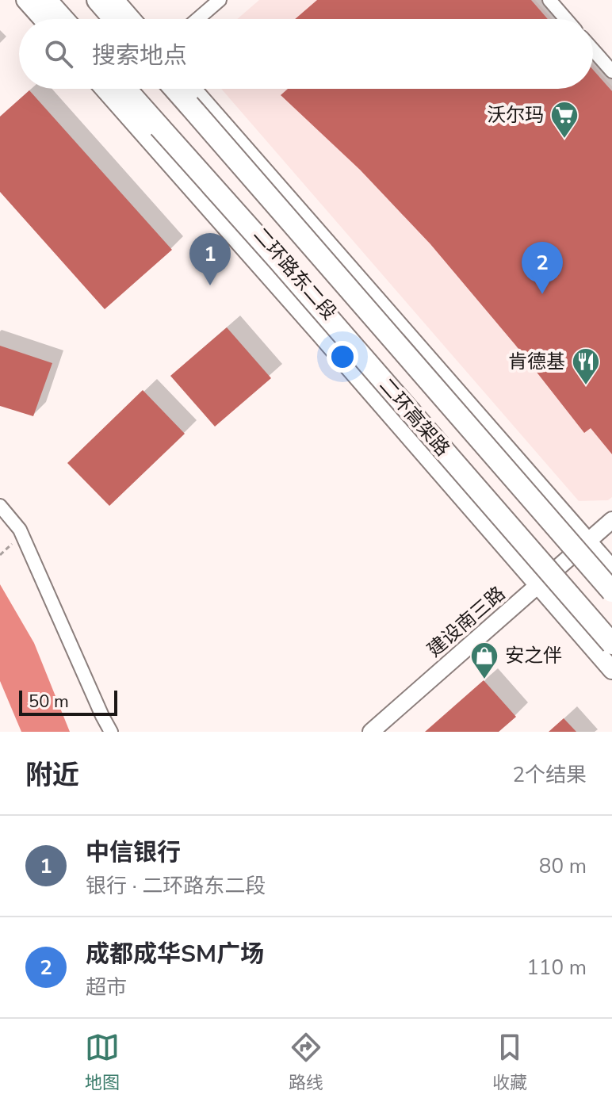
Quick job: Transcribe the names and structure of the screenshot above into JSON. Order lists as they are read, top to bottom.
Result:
{
  "streets": {
    "highway": ["二环高架路"],
    "main road": ["二环路东二段"],
    "street": ["建设南三路"]
  },
  "crossings": [
    ["二环路东二段", "建设南三路"]
  ],
  "places": {
    "supermarket": ["沃尔玛"],
    "restaurant": ["肯德基"],
    "shop": ["安之伴"]
  },
  "scale_bar": "50 m",
  "page": {
    "search": "搜索地点",
    "pins": ["1", "2"],
    "scale": "50 m",
    "heading": ["附近", "2个结果"],
    "list": [
      {
        "mark": "1",
        "name": "中信银行",
        "note": "银行 · 二环路东二段",
        "value": "80 m"
      },
      {
        "mark": "2",
        "name": "成都成华SM广场",
        "note": "超市",
        "value": "110 m"
      }
    ],
    "nav": ["地图", "路线", "收藏"]
  }
}
